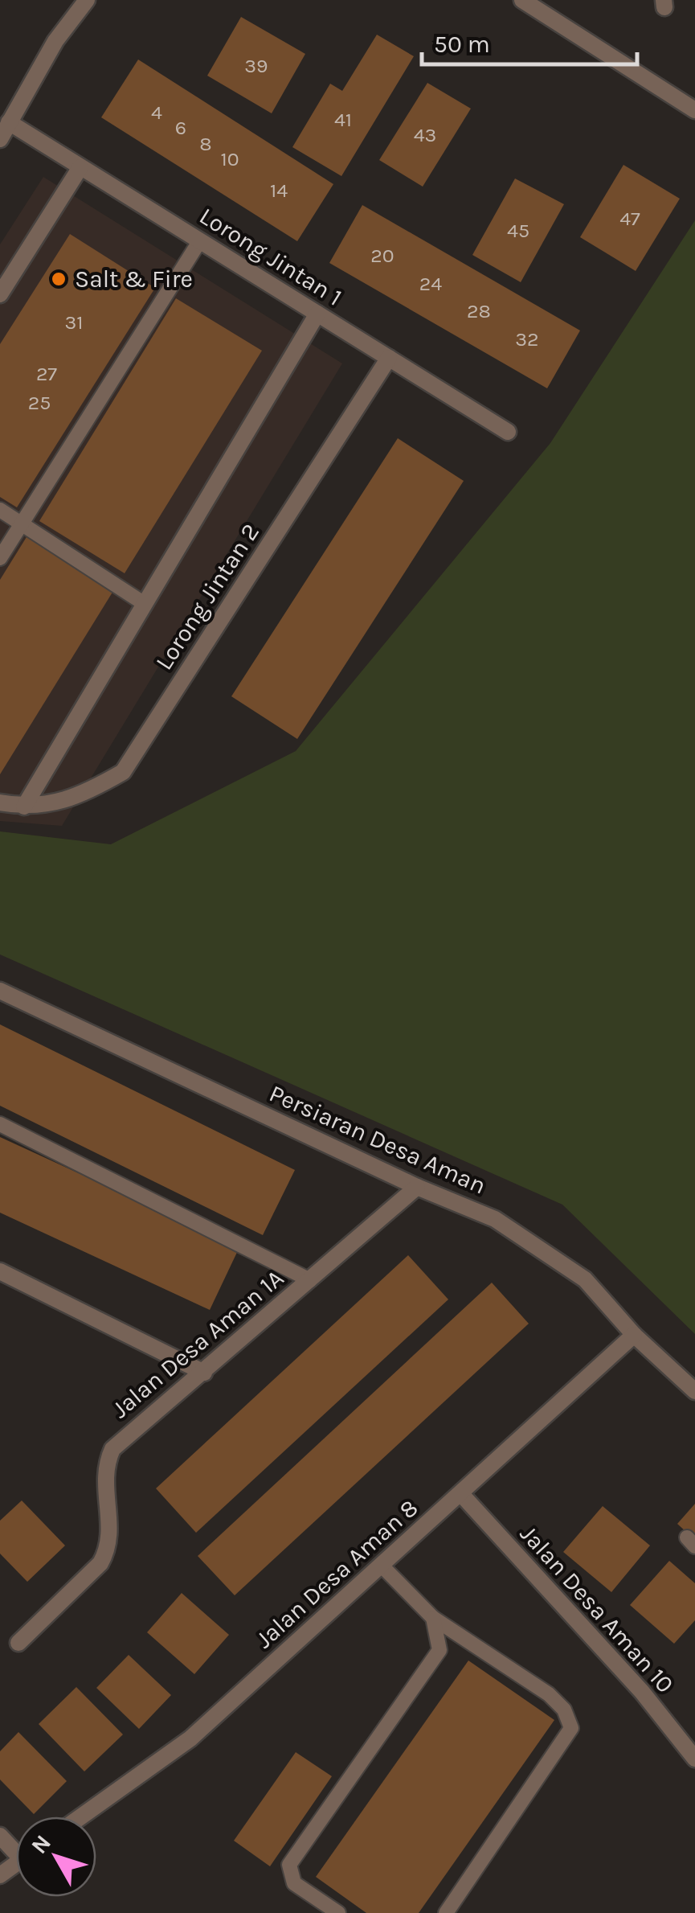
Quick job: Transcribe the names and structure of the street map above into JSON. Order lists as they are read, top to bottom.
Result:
{
  "streets": {
    "street": [
      "Lorong Jintan 1",
      "Lorong Jintan 2",
      "Persiaran Desa Aman",
      "Jalan Desa Aman 1A",
      "Jalan Desa Aman 8",
      "Jalan Desa Aman 10"
    ]
  },
  "crossings": [
    ["Lorong Jintan 1", "Lorong Jintan 2"],
    ["Persiaran Desa Aman", "Jalan Desa Aman 1A"],
    ["Persiaran Desa Aman", "Jalan Desa Aman 8"],
    ["Jalan Desa Aman 8", "Jalan Desa Aman 10"]
  ],
  "places": ["Salt & Fire"],
  "house_numbers": [
    "39",
    "4",
    "41",
    "6",
    "43",
    "8",
    "10",
    "14",
    "47",
    "45",
    "20",
    "24",
    "28",
    "31",
    "32",
    "27",
    "25"
  ],
  "scale_bar": "50 m",
  "north": "top left"
}
